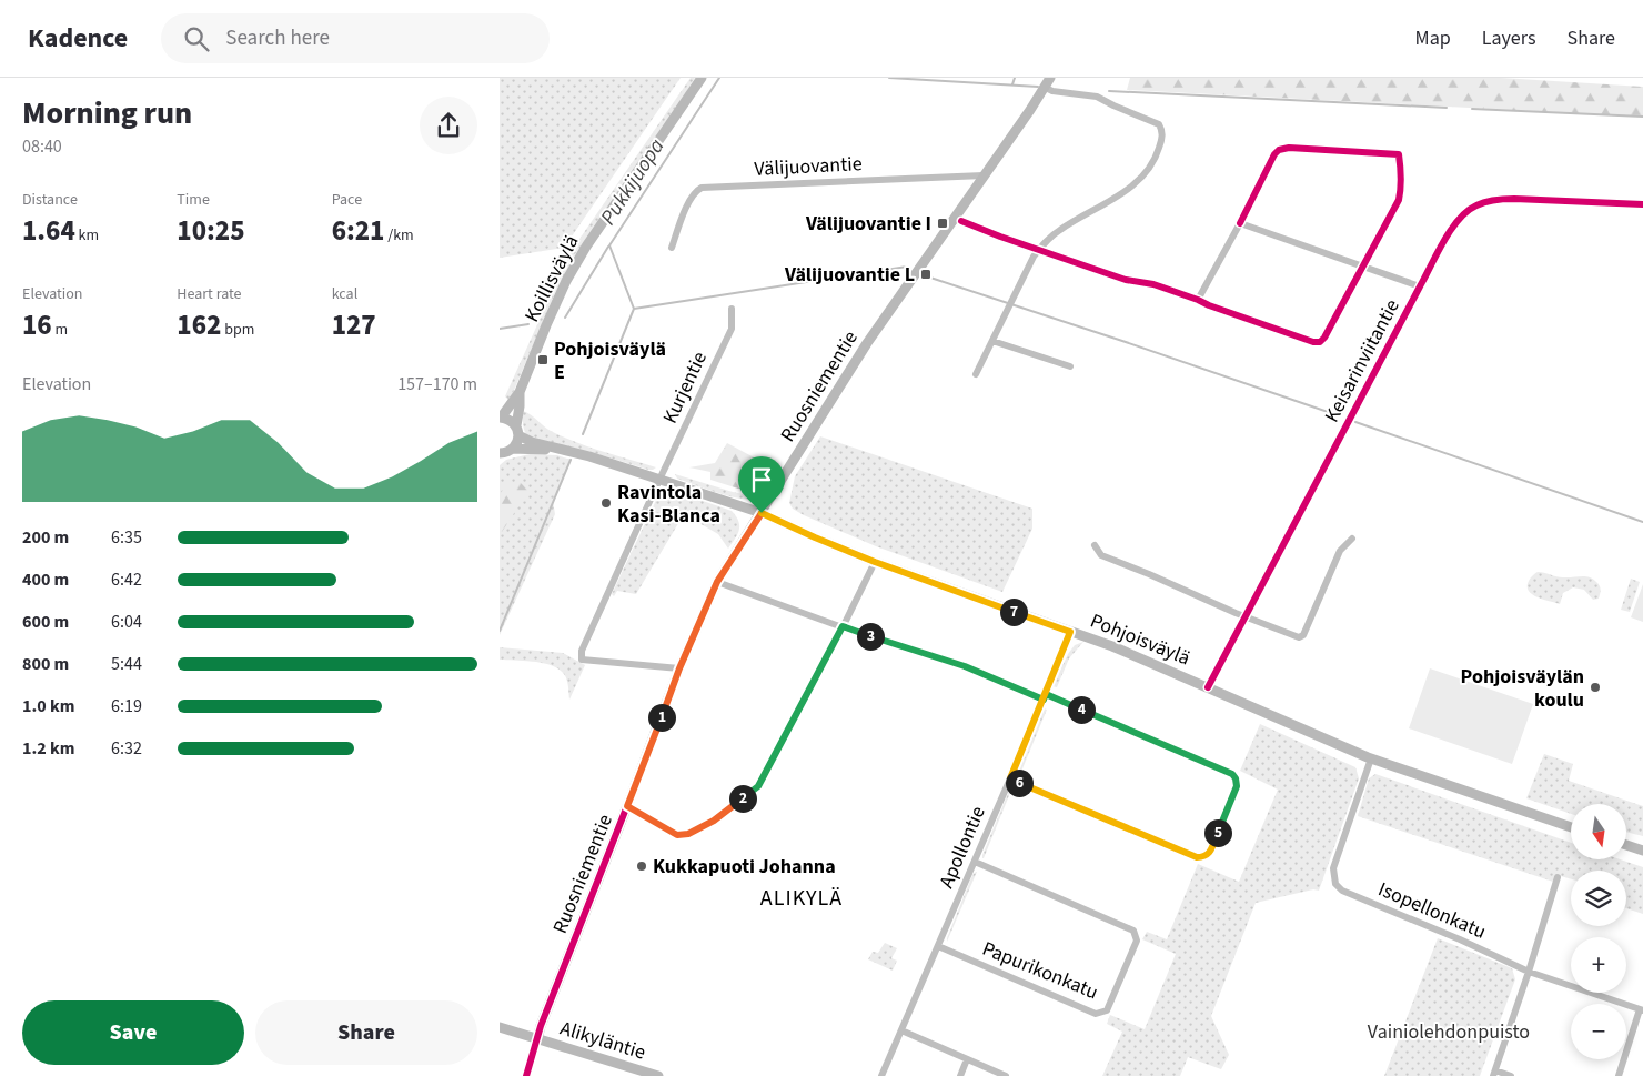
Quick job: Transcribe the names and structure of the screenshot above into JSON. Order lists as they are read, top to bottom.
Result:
{
  "streets": {
    "main road": [
      "Koillisväylä",
      "Ruosniementie",
      "Pohjoisväylä",
      "Alikyläntie"
    ],
    "street": [
      "Välijuovantie",
      "Keisarinviitantie",
      "Kurjentie",
      "Apollontie",
      "Isopellonkatu",
      "Papurikonkatu"
    ]
  },
  "crossings": [
    ["Välijuovantie", "Ruosniementie"],
    ["Koillisväylä", "Pohjoisväylä"],
    ["Keisarinviitantie", "Pohjoisväylä"],
    ["Ruosniementie", "Kurjentie"],
    ["Ruosniementie", "Pohjoisväylä"],
    ["Ruosniementie", "Alikyläntie"],
    ["Kurjentie", "Pohjoisväylä"],
    ["Pohjoisväylä", "Apollontie"],
    ["Pohjoisväylä", "Isopellonkatu"],
    ["Apollontie", "Papurikonkatu"]
  ],
  "districts": ["ALIKYLÄ"],
  "water": ["Pukkijuopa"],
  "parks": ["Vainiolehdonpuisto"],
  "places": {
    "transit": ["Välijuovantie I", "Välijuovantie L", "Pohjoisväylä E"],
    "other": ["Ravintola Kasi-Blanca", "Pohjoisväylän koulu", "Kukkapuoti Johanna"]
  },
  "north": "bottom",
  "page": {
    "header": "Kadence",
    "search": "Search here",
    "nav": ["Map", "Layers", "Share"],
    "heading": ["Morning run", "08:40"],
    "stats": [
      ["Distance", "1.64 km"],
      ["Time", "10:25"],
      ["Pace", "6:21 /km"],
      ["Elevation", "16 m"],
      ["Heart rate", "162 bpm"],
      ["kcal", "127"]
    ],
    "chart": ["Elevation", "157–170 m"],
    "list": [
      {
        "name": "200 m",
        "note": "6:35"
      },
      {
        "name": "400 m",
        "note": "6:42"
      },
      {
        "name": "600 m",
        "note": "6:04"
      },
      {
        "name": "800 m",
        "note": "5:44"
      },
      {
        "name": "1.0 km",
        "note": "6:19"
      },
      {
        "name": "1.2 km",
        "note": "6:32"
      }
    ],
    "pins": [
      "7",
      "3",
      "4",
      "1",
      "6",
      "2",
      "5"
    ],
    "map_buttons": ["+", "−"],
    "buttons": ["Save", "Share"]
  }
}
